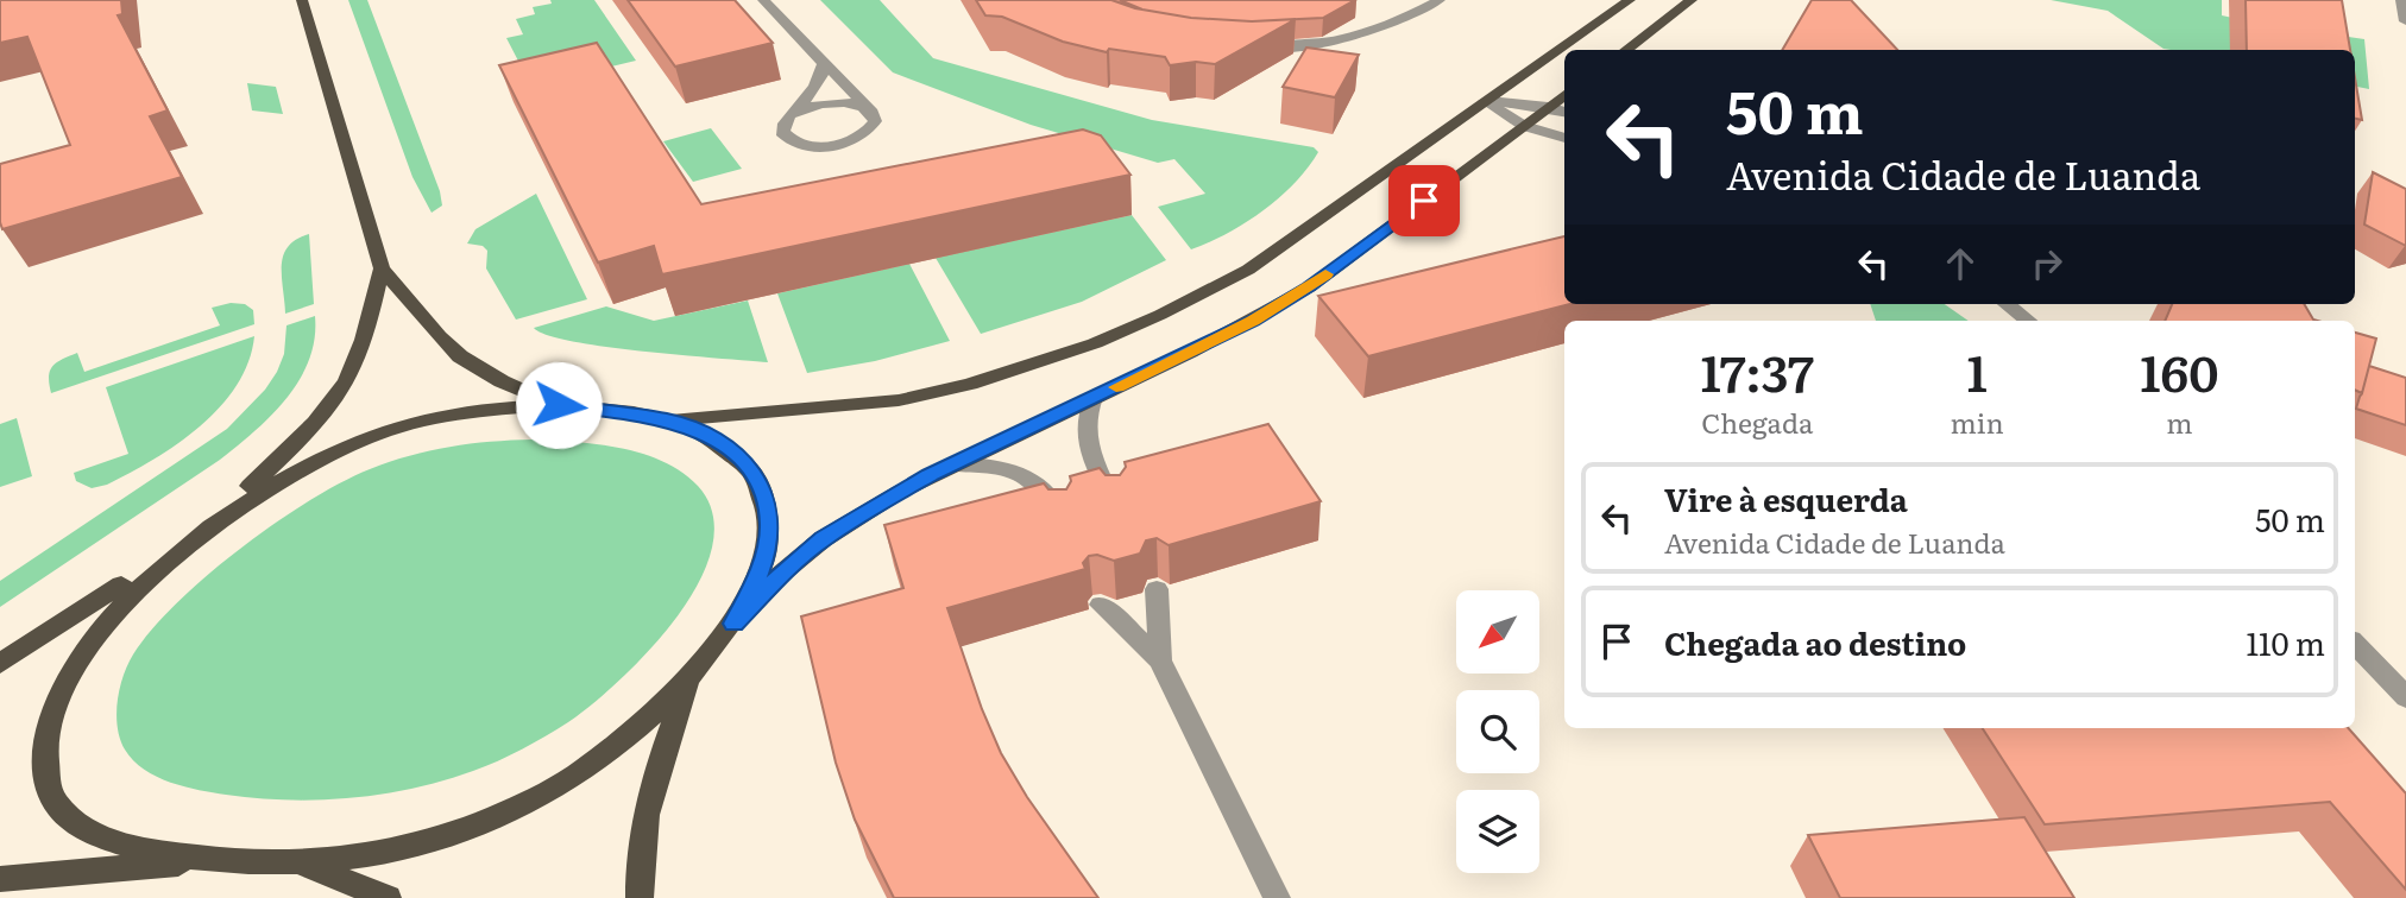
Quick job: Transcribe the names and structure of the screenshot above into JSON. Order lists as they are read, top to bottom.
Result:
{
  "north": "bottom left",
  "page": {
    "turn": ["50 m", "Avenida Cidade de Luanda"],
    "eta": [
      "17:37",
      "Chegada",
      "1",
      "min",
      "160",
      "m"
    ],
    "list": [
      {
        "name": "Vire à esquerda",
        "note": "Avenida Cidade de Luanda",
        "value": "50 m"
      },
      {
        "name": "Chegada ao destino",
        "value": "110 m"
      }
    ]
  }
}
